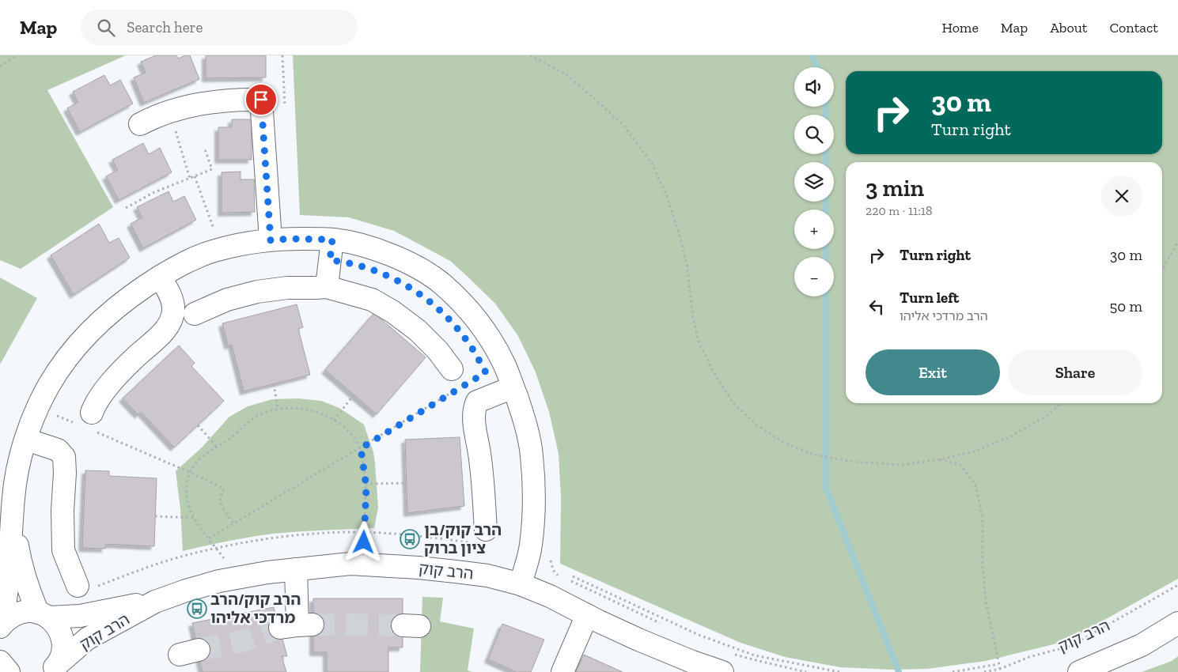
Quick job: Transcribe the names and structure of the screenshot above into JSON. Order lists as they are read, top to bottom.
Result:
{
  "streets": {
    "street": ["הרב קוק"]
  },
  "places": {
    "bus stop": ["הרב קוק/בן ציון ברוק", "הרב קוק/הרב מרדכי אליהו"]
  },
  "page": {
    "header": "Map",
    "search": "Search here",
    "nav": [
      "Home",
      "Map",
      "About",
      "Contact"
    ],
    "map_buttons": ["+", "−"],
    "turn": ["30 m", "Turn right"],
    "heading": ["3 min", "220 m · 11:18"],
    "list": [
      {
        "name": "Turn right",
        "value": "30 m"
      },
      {
        "name": "Turn left",
        "note": "הרב מרדכי אליהו",
        "value": "50 m"
      }
    ],
    "buttons": ["Exit", "Share"]
  }
}
